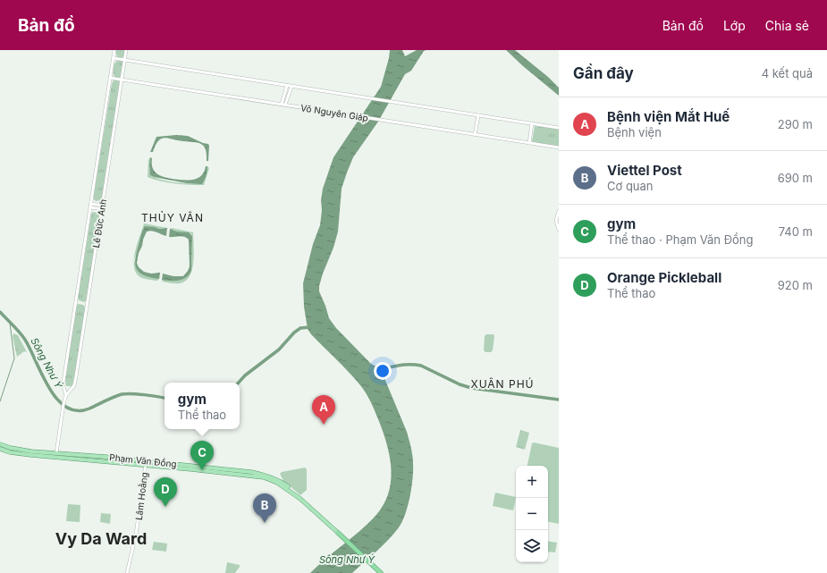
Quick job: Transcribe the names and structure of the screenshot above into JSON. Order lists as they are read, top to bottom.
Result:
{
  "streets": {
    "main road": ["Phạm Văn Đồng"],
    "street": ["Võ Nguyên Giáp", "Lê Đức Anh", "Lâm Hoằng"]
  },
  "crossings": [
    ["Võ Nguyên Giáp", "Lê Đức Anh"],
    ["Lê Đức Anh", "Phạm Văn Đồng"],
    ["Phạm Văn Đồng", "Lâm Hoằng"]
  ],
  "districts": ["THỦY VÂN", "XUÂN PHÚ", "Vy Da Ward"],
  "water": ["Sông Như Ý"],
  "page": {
    "header": "Bản đồ",
    "nav": ["Bản đồ", "Lớp", "Chia sẻ"],
    "heading": ["Gần đây", "4 kết quả"],
    "list": [
      {
        "mark": "A",
        "name": "Bệnh viện Mắt Huế",
        "note": "Bệnh viện",
        "value": "290 m"
      },
      {
        "mark": "B",
        "name": "Viettel Post",
        "note": "Cơ quan",
        "value": "690 m"
      },
      {
        "mark": "C",
        "name": "gym",
        "note": "Thể thao · Phạm Văn Đồng",
        "value": "740 m"
      },
      {
        "mark": "D",
        "name": "Orange Pickleball",
        "note": "Thể thao",
        "value": "920 m"
      }
    ],
    "popup": ["gym", "Thể thao"],
    "pins": [
      "A",
      "C",
      "D",
      "B"
    ],
    "map_buttons": ["+", "−"]
  }
}
